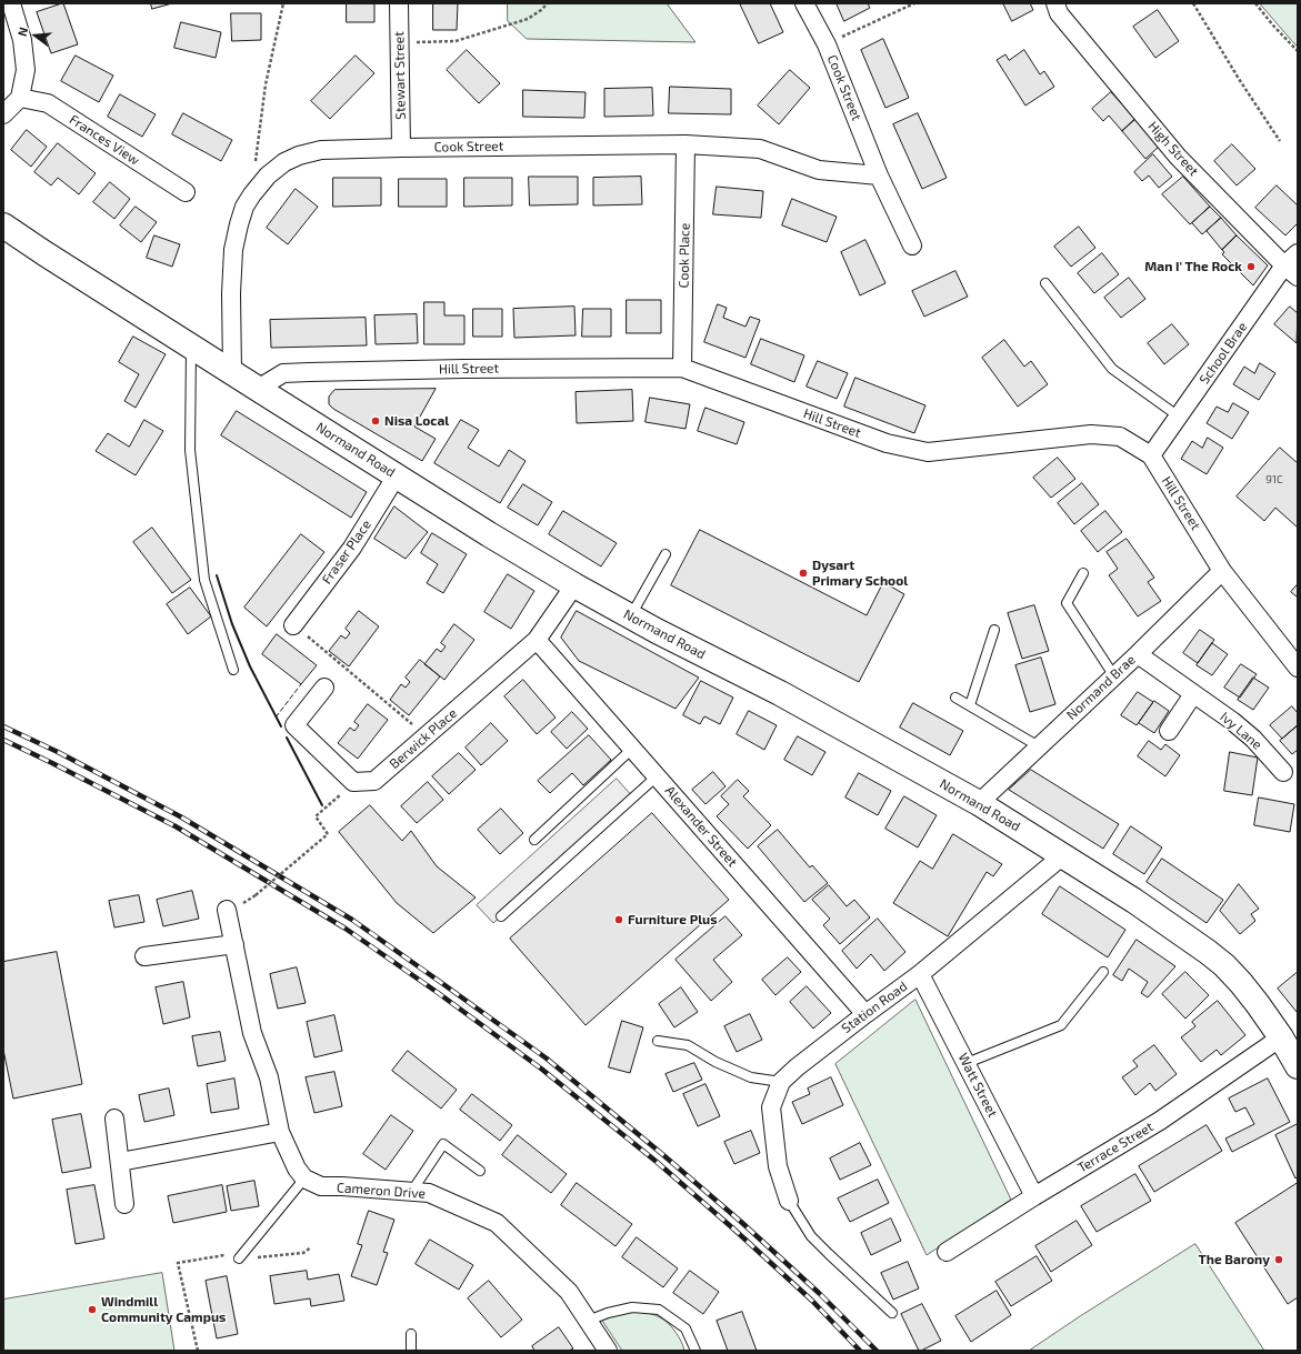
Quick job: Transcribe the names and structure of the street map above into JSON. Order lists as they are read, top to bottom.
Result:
{
  "streets": {
    "main road": ["Normand Road"],
    "street": [
      "Stewart Street",
      "Cook Street",
      "Frances View",
      "High Street",
      "Cook Place",
      "School Brae",
      "Hill Street",
      "Fraser Place",
      "Normand Brae",
      "Ivy Lane",
      "Berwick Place",
      "Alexander Street",
      "Station Road",
      "Watt Street",
      "Terrace Street",
      "Cameron Drive"
    ]
  },
  "crossings": [
    ["Stewart Street", "Cook Street"],
    ["Cook Street", "Cook Place"],
    ["Cook Street", "Normand Road"],
    ["High Street", "School Brae"],
    ["Cook Place", "Hill Street"],
    ["School Brae", "Hill Street"],
    ["Hill Street", "Normand Road"],
    ["Hill Street", "Normand Brae"],
    ["Normand Road", "Fraser Place"],
    ["Normand Road", "Normand Brae"],
    ["Normand Road", "Berwick Place"],
    ["Normand Road", "Station Road"],
    ["Normand Road", "Terrace Street"],
    ["Normand Brae", "Ivy Lane"],
    ["Berwick Place", "Alexander Street"],
    ["Alexander Street", "Station Road"],
    ["Station Road", "Watt Street"],
    ["Watt Street", "Terrace Street"]
  ],
  "places": [
    "Man I' The Rock",
    "Nisa Local",
    "Dysart Primary School",
    "Furniture Plus",
    "The Barony",
    "Windmill Community Campus"
  ],
  "house_numbers": ["91C"],
  "north": "left"
}
